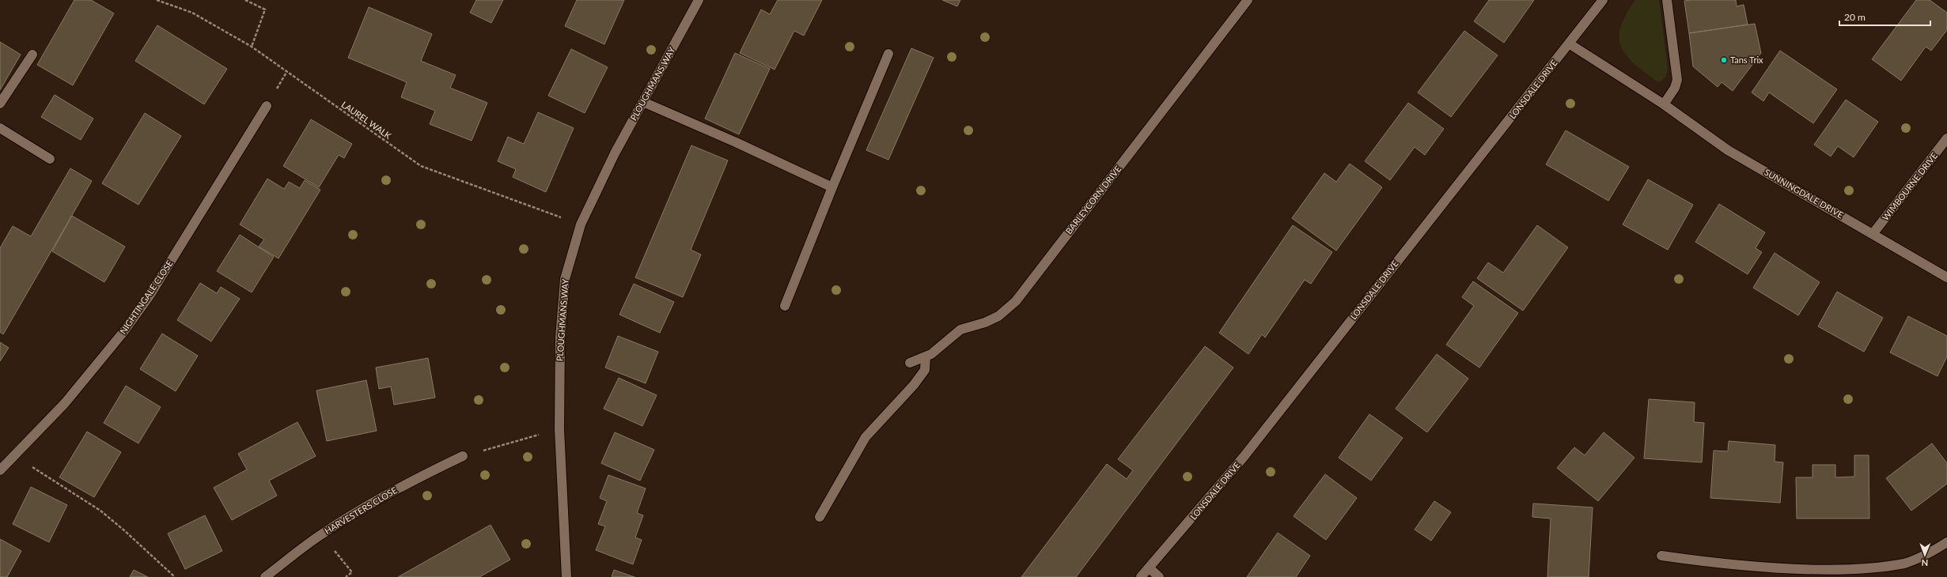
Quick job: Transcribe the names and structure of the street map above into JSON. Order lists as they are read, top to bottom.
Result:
{
  "streets": {
    "street": [
      "PLOUGHMANS WAY",
      "LONSDALE DRIVE",
      "WIMBOURNE DRIVE",
      "SUNNINGDALE DRIVE",
      "BARLEYCORN DRIVE",
      "NIGHTINGALE CLOSE",
      "HARVESTERS CLOSE"
    ],
    "path": ["LAUREL WALK"]
  },
  "crossings": [
    ["PLOUGHMANS WAY", "LAUREL WALK"],
    ["LONSDALE DRIVE", "SUNNINGDALE DRIVE"],
    ["WIMBOURNE DRIVE", "SUNNINGDALE DRIVE"]
  ],
  "places": ["Tans Trix"],
  "scale_bar": "20 m",
  "north": "bottom"
}
